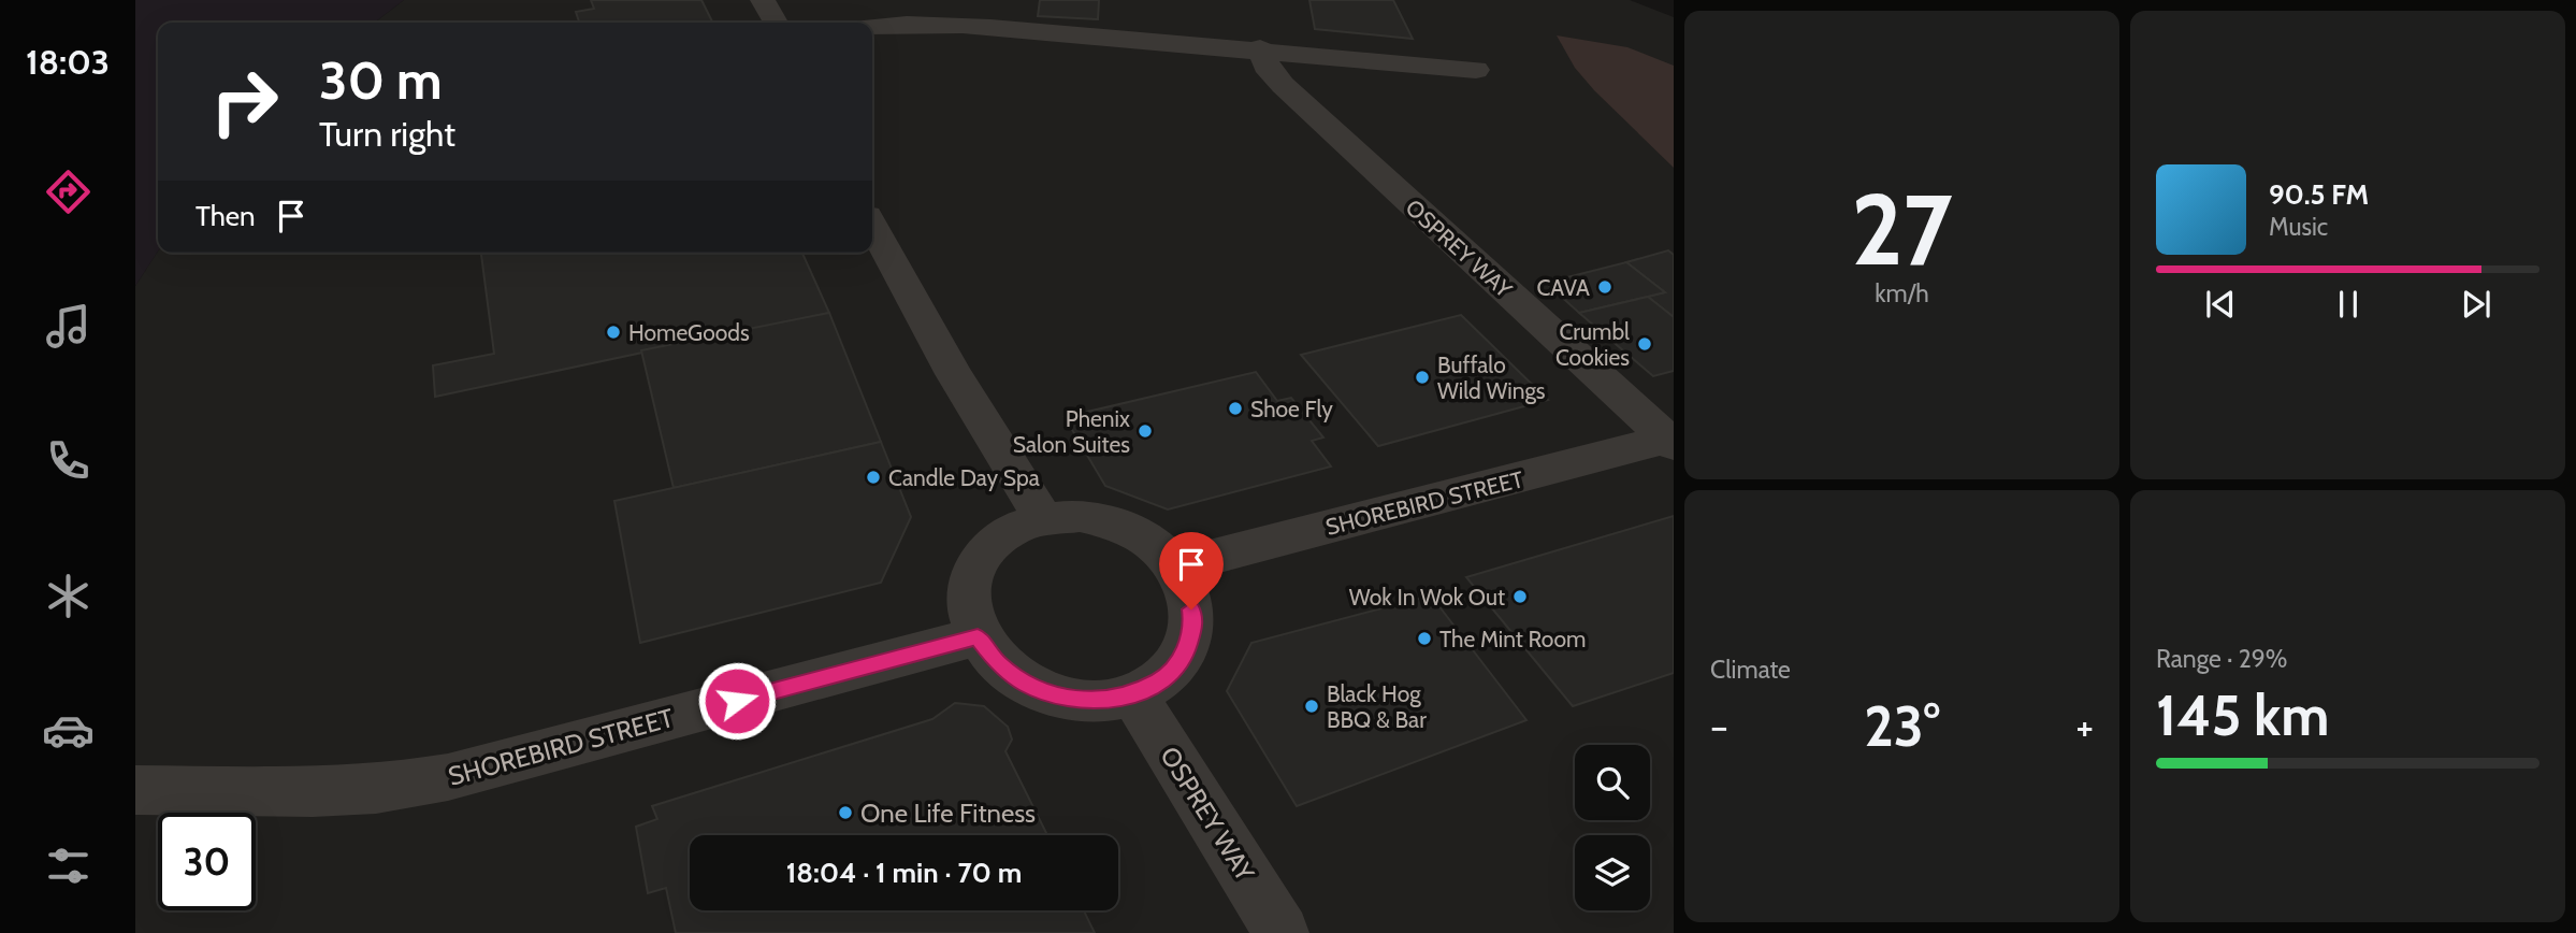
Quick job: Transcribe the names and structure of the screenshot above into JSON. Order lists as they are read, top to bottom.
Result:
{
  "streets": {
    "street": ["OSPREY WAY", "SHOREBIRD STREET"]
  },
  "crossings": [
    ["OSPREY WAY", "SHOREBIRD STREET"]
  ],
  "places": [
    "CAVA",
    "HomeGoods",
    "Crumbl Cookies",
    "Buffalo Wild Wings",
    "Shoe Fly",
    "Phenix Salon Suites",
    "Candle Day Spa",
    "Wok In Wok Out",
    "The Mint Room",
    "Black Hog BBQ & Bar",
    "One Life Fitness"
  ],
  "page": {
    "tabs": "18:03",
    "tile": [
      ["27", "km/h"],
      "Climate",
      ["Range · 29%", "145 km"]
    ],
    "turn": ["30 m", "Turn right"],
    "song": ["90.5 FM", "Music"],
    "then": "Then",
    "heat": ["−", "23°", "+"],
    "limit": "30",
    "trip": "18:04 · 1 min · 70 m"
  }
}
